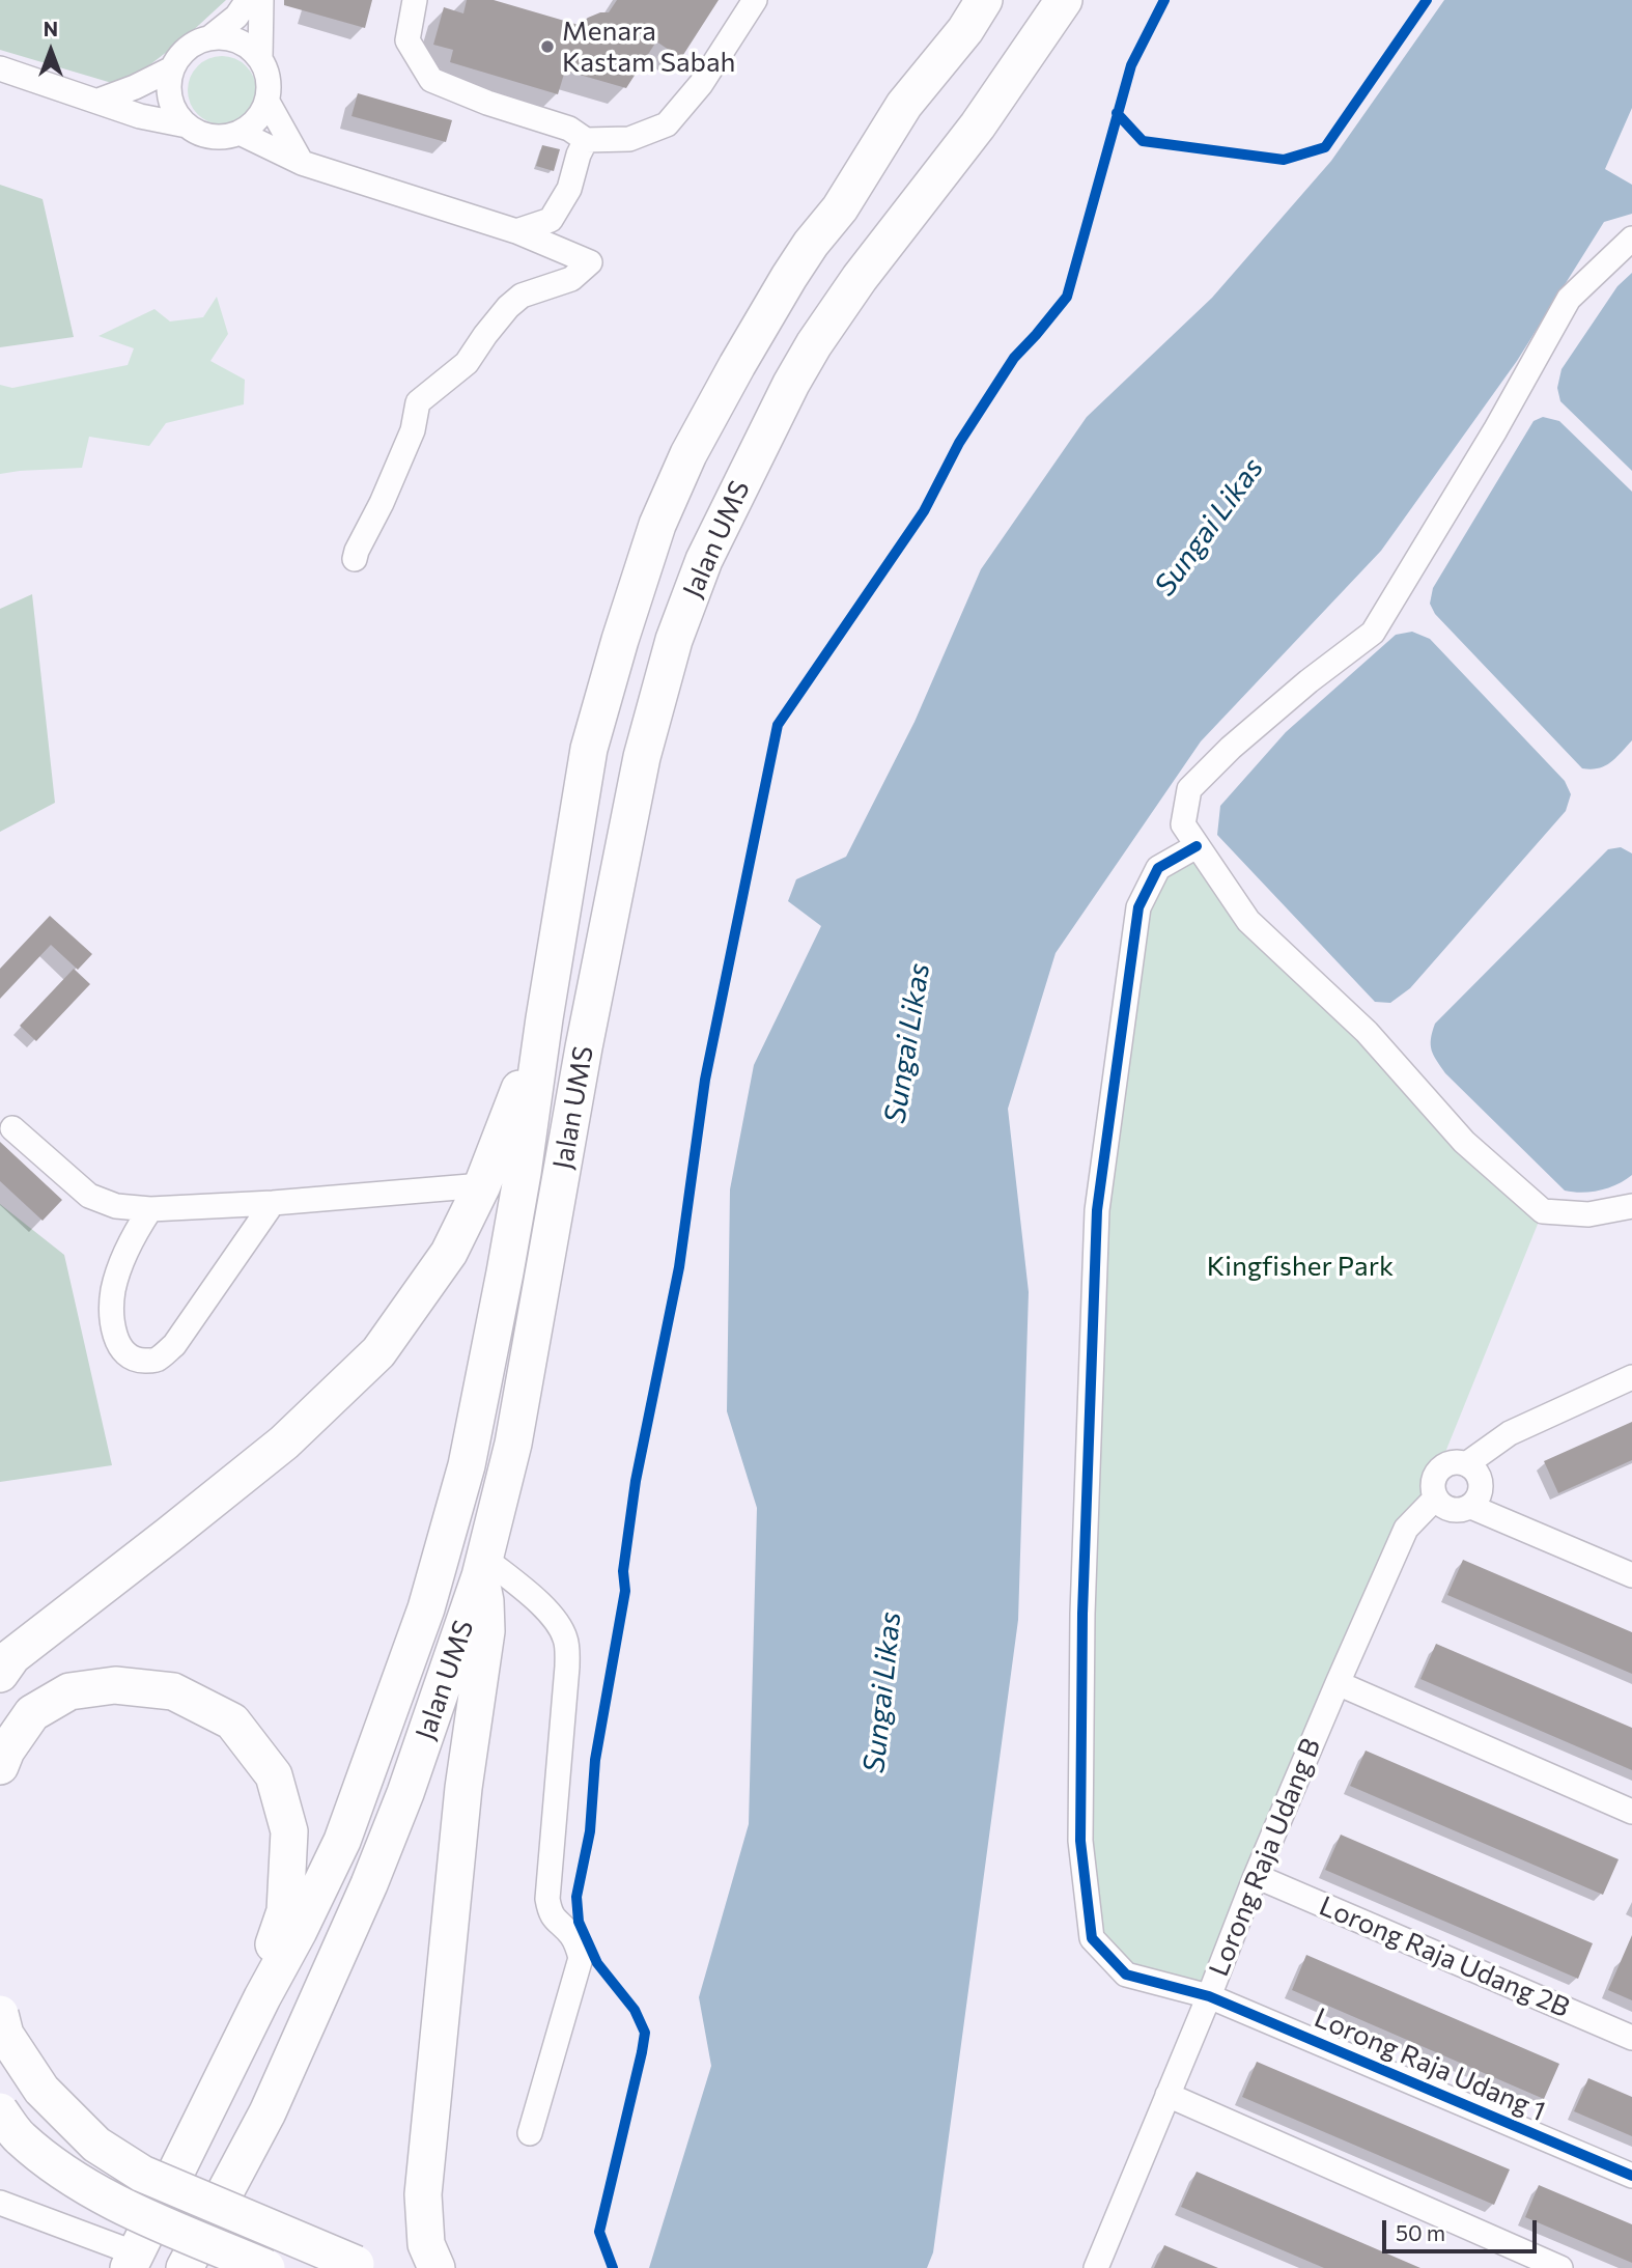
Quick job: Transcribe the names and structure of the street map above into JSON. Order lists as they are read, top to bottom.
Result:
{
  "streets": {
    "highway": ["Jalan UMS"],
    "street": ["Lorong Raja Udang B", "Lorong Raja Udang 2B", "Lorong Raja Udang 1"]
  },
  "crossings": [
    ["Lorong Raja Udang B", "Lorong Raja Udang 2B"],
    ["Lorong Raja Udang B", "Lorong Raja Udang 1"]
  ],
  "water": ["Sungai Likas"],
  "parks": ["Kingfisher Park"],
  "places": ["Menara Kastam Sabah"],
  "scale_bar": "50 m",
  "north": "top"
}
